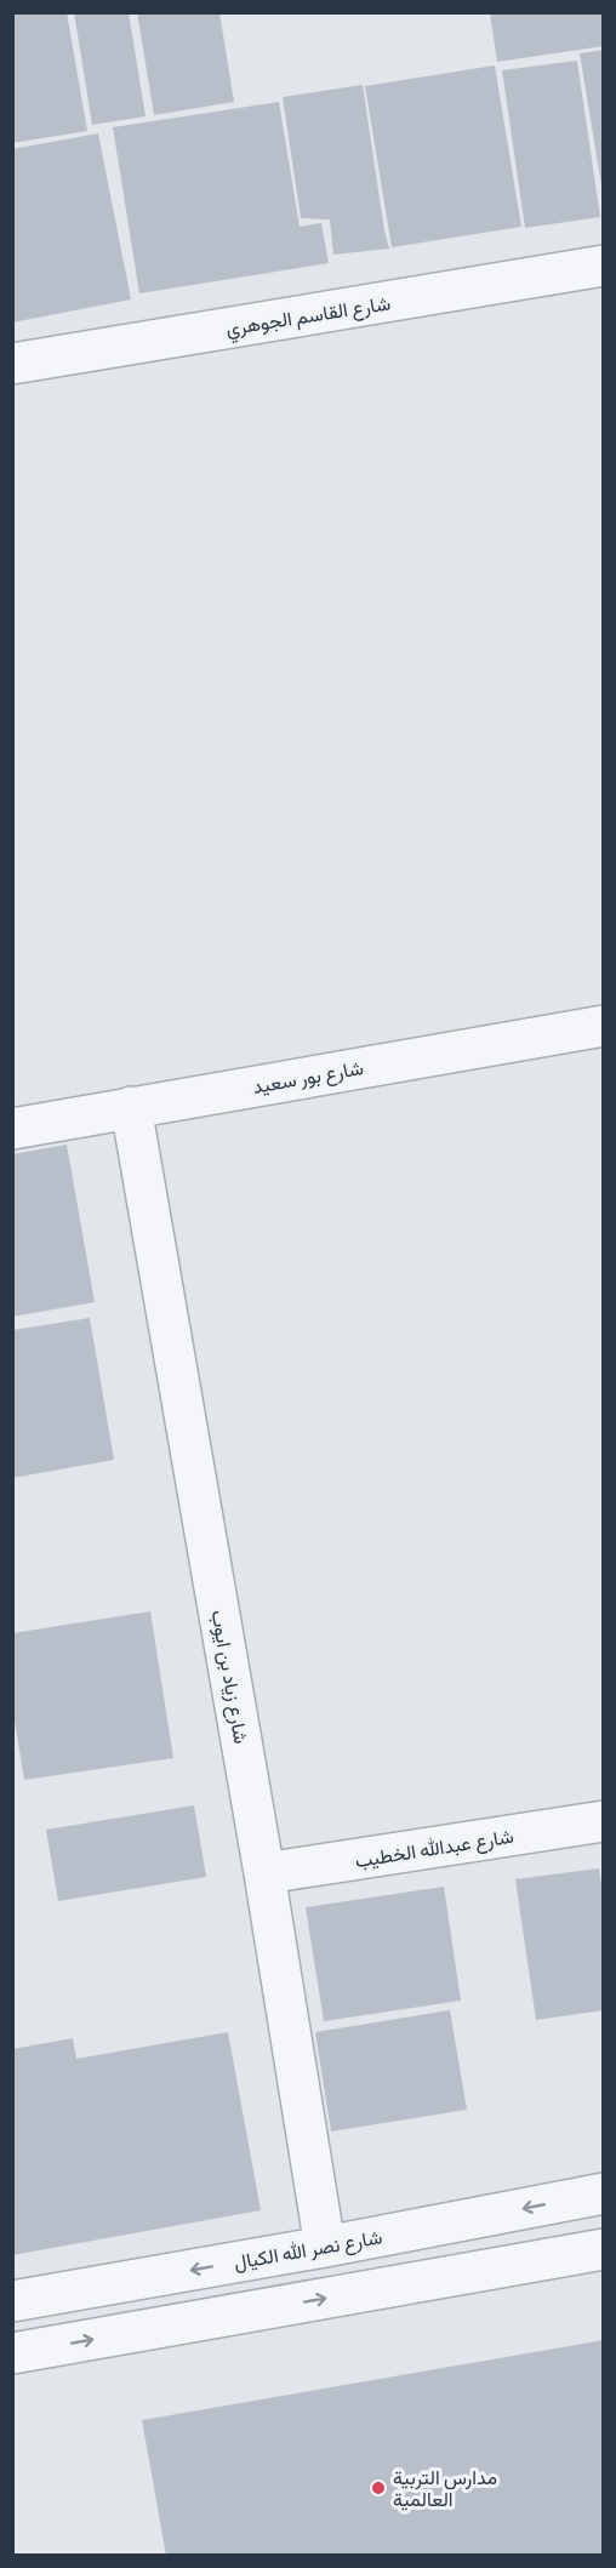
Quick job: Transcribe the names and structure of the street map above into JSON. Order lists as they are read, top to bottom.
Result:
{
  "streets": {
    "street": [
      "شارع القاسم الجوهري",
      "شارع بور سعيد",
      "شارع زياد بن ايوب",
      "شارع عبدالله الخطيب",
      "شارع نصر الله الكيال"
    ]
  },
  "crossings": [
    ["شارع بور سعيد", "شارع زياد بن ايوب"],
    ["شارع زياد بن ايوب", "شارع عبدالله الخطيب"],
    ["شارع زياد بن ايوب", "شارع نصر الله الكيال"]
  ],
  "places": ["مدارس التربية العالمية"]
}
